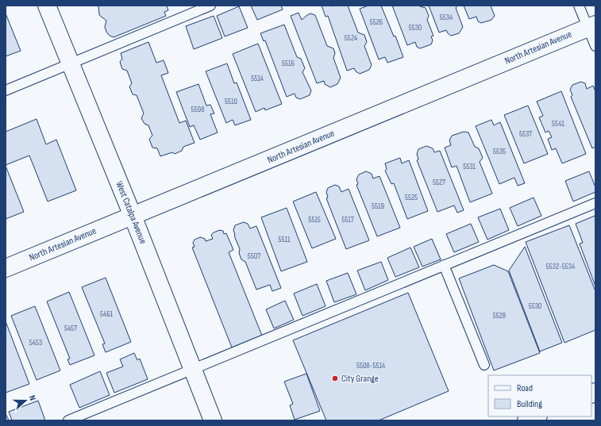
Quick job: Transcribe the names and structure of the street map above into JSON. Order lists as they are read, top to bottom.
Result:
{
  "streets": {
    "street": ["North Artesian Avenue", "West Catalpa Avenue"]
  },
  "crossings": [
    ["North Artesian Avenue", "West Catalpa Avenue"]
  ],
  "places": ["City Grange"],
  "house_numbers": [
    "5534",
    "5526",
    "5530",
    "5524",
    "5516",
    "5514",
    "5510",
    "5508",
    "5541",
    "5537",
    "5535",
    "5531",
    "5527",
    "5525",
    "5519",
    "5515",
    "5517",
    "5511",
    "5507",
    "5532-5534",
    "5530",
    "5461",
    "5528",
    "5457",
    "5453",
    "5508-5514"
  ],
  "legend": ["Road", "Building"],
  "north": "right"
}
